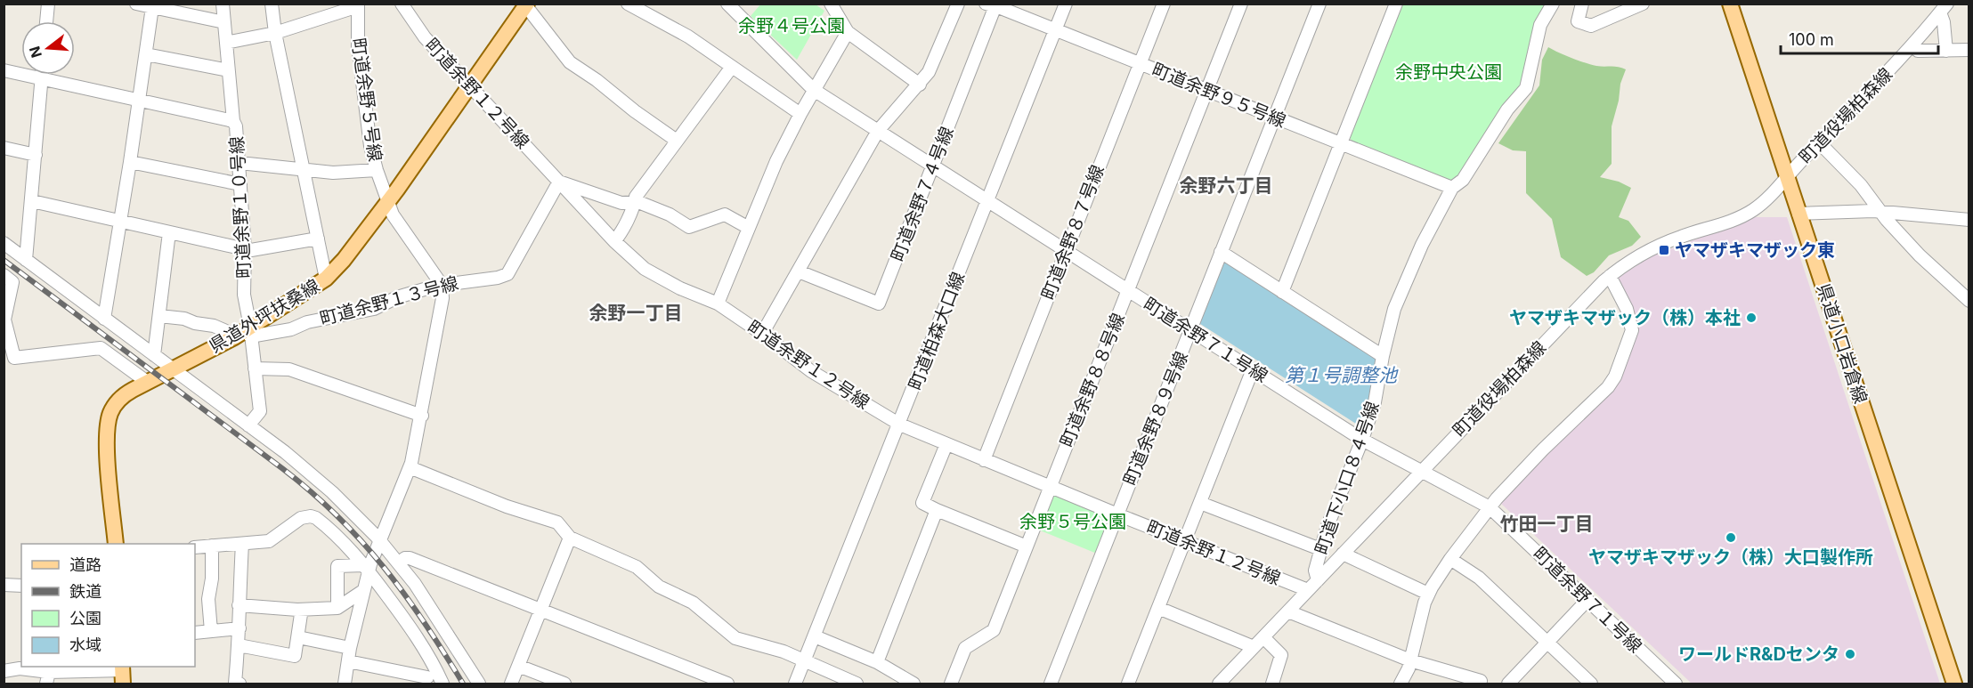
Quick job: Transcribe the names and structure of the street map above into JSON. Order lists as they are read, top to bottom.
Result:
{
  "streets": {
    "main road": ["県道外坪扶桑線", "県道小口岩倉線"],
    "street": [
      "町道余野１２号線",
      "町道余野９５号線",
      "町道余野５号線",
      "町道役場柏森線",
      "町道余野７４号線",
      "町道余野１０号線",
      "町道余野８７号線",
      "町道余野１３号線",
      "町道柏森大口線",
      "町道余野７１号線",
      "町道余野８８号線",
      "町道余野８９号線",
      "町道下小口８４号線"
    ]
  },
  "crossings": [
    ["町道余野１２号線", "町道役場柏森線"],
    ["町道余野１２号線", "町道余野８７号線"],
    ["町道余野１２号線", "町道余野１３号線"],
    ["町道余野１２号線", "県道外坪扶桑線"],
    ["町道余野１２号線", "町道柏森大口線"],
    ["町道余野１２号線", "町道余野８８号線"],
    ["町道余野１２号線", "町道余野８９号線"],
    ["町道余野９５号線", "町道余野７４号線"],
    ["町道余野９５号線", "町道余野８７号線"],
    ["町道余野９５号線", "町道柏森大口線"],
    ["町道余野９５号線", "町道余野８８号線"],
    ["町道余野９５号線", "町道余野８９号線"],
    ["町道余野９５号線", "町道下小口８４号線"],
    ["町道余野５号線", "町道余野１３号線"],
    ["町道余野５号線", "県道外坪扶桑線"],
    ["町道役場柏森線", "町道余野７１号線"],
    ["町道役場柏森線", "県道小口岩倉線"],
    ["町道役場柏森線", "町道下小口８４号線"],
    ["町道余野７４号線", "町道余野７１号線"],
    ["町道余野１０号線", "町道余野１３号線"],
    ["町道余野１０号線", "県道外坪扶桑線"],
    ["町道余野８７号線", "町道余野７１号線"],
    ["町道余野１３号線", "県道外坪扶桑線"],
    ["町道柏森大口線", "町道余野７１号線"],
    ["町道余野７１号線", "町道余野８８号線"],
    ["町道余野７１号線", "町道余野８９号線"],
    ["町道余野７１号線", "町道下小口８４号線"]
  ],
  "districts": ["余野六丁目", "余野一丁目", "竹田一丁目"],
  "water": ["第１号調整池"],
  "parks": ["余野４号公園", "余野中央公園", "余野５号公園"],
  "places": {
    "transit": ["ヤマザキマザック東"],
    "other": ["ヤマザキマザック（株）本社", "ヤマザキマザック（株）大口製作所", "ワールドR&Dセンタ"]
  },
  "legend": [
    "道路",
    "鉄道",
    "公園",
    "水域"
  ],
  "scale_bar": "100 m",
  "north": "left"
}
